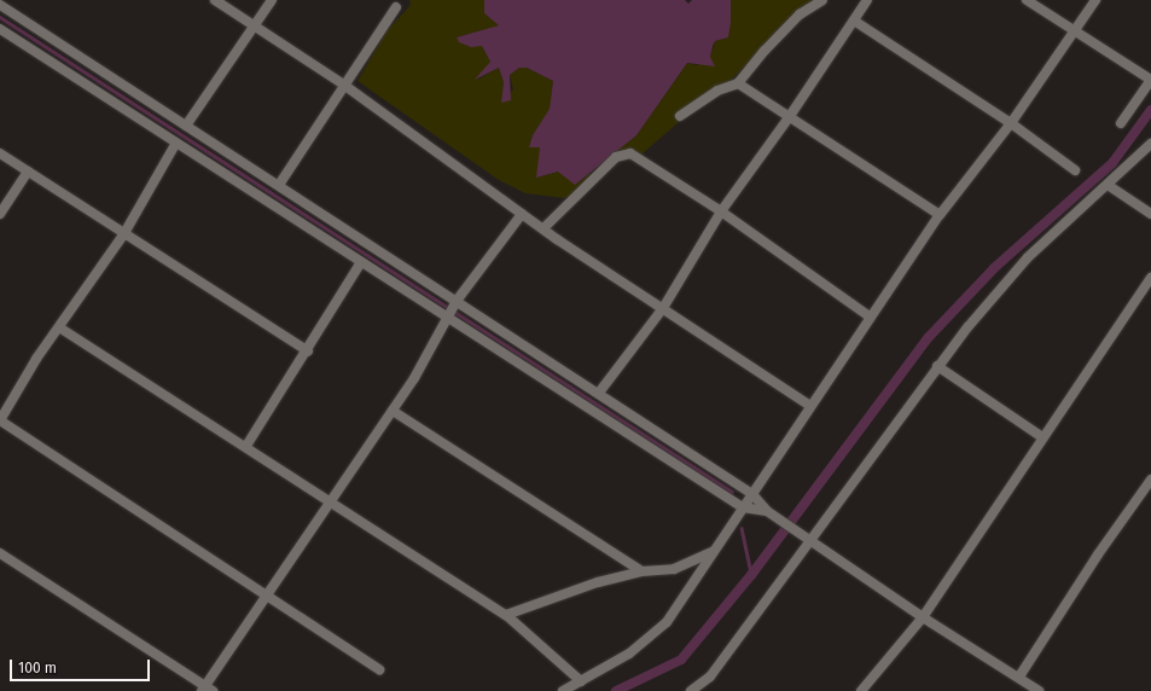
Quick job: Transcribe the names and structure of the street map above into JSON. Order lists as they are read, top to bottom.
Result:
{
  "scale_bar": "100 m"
}
